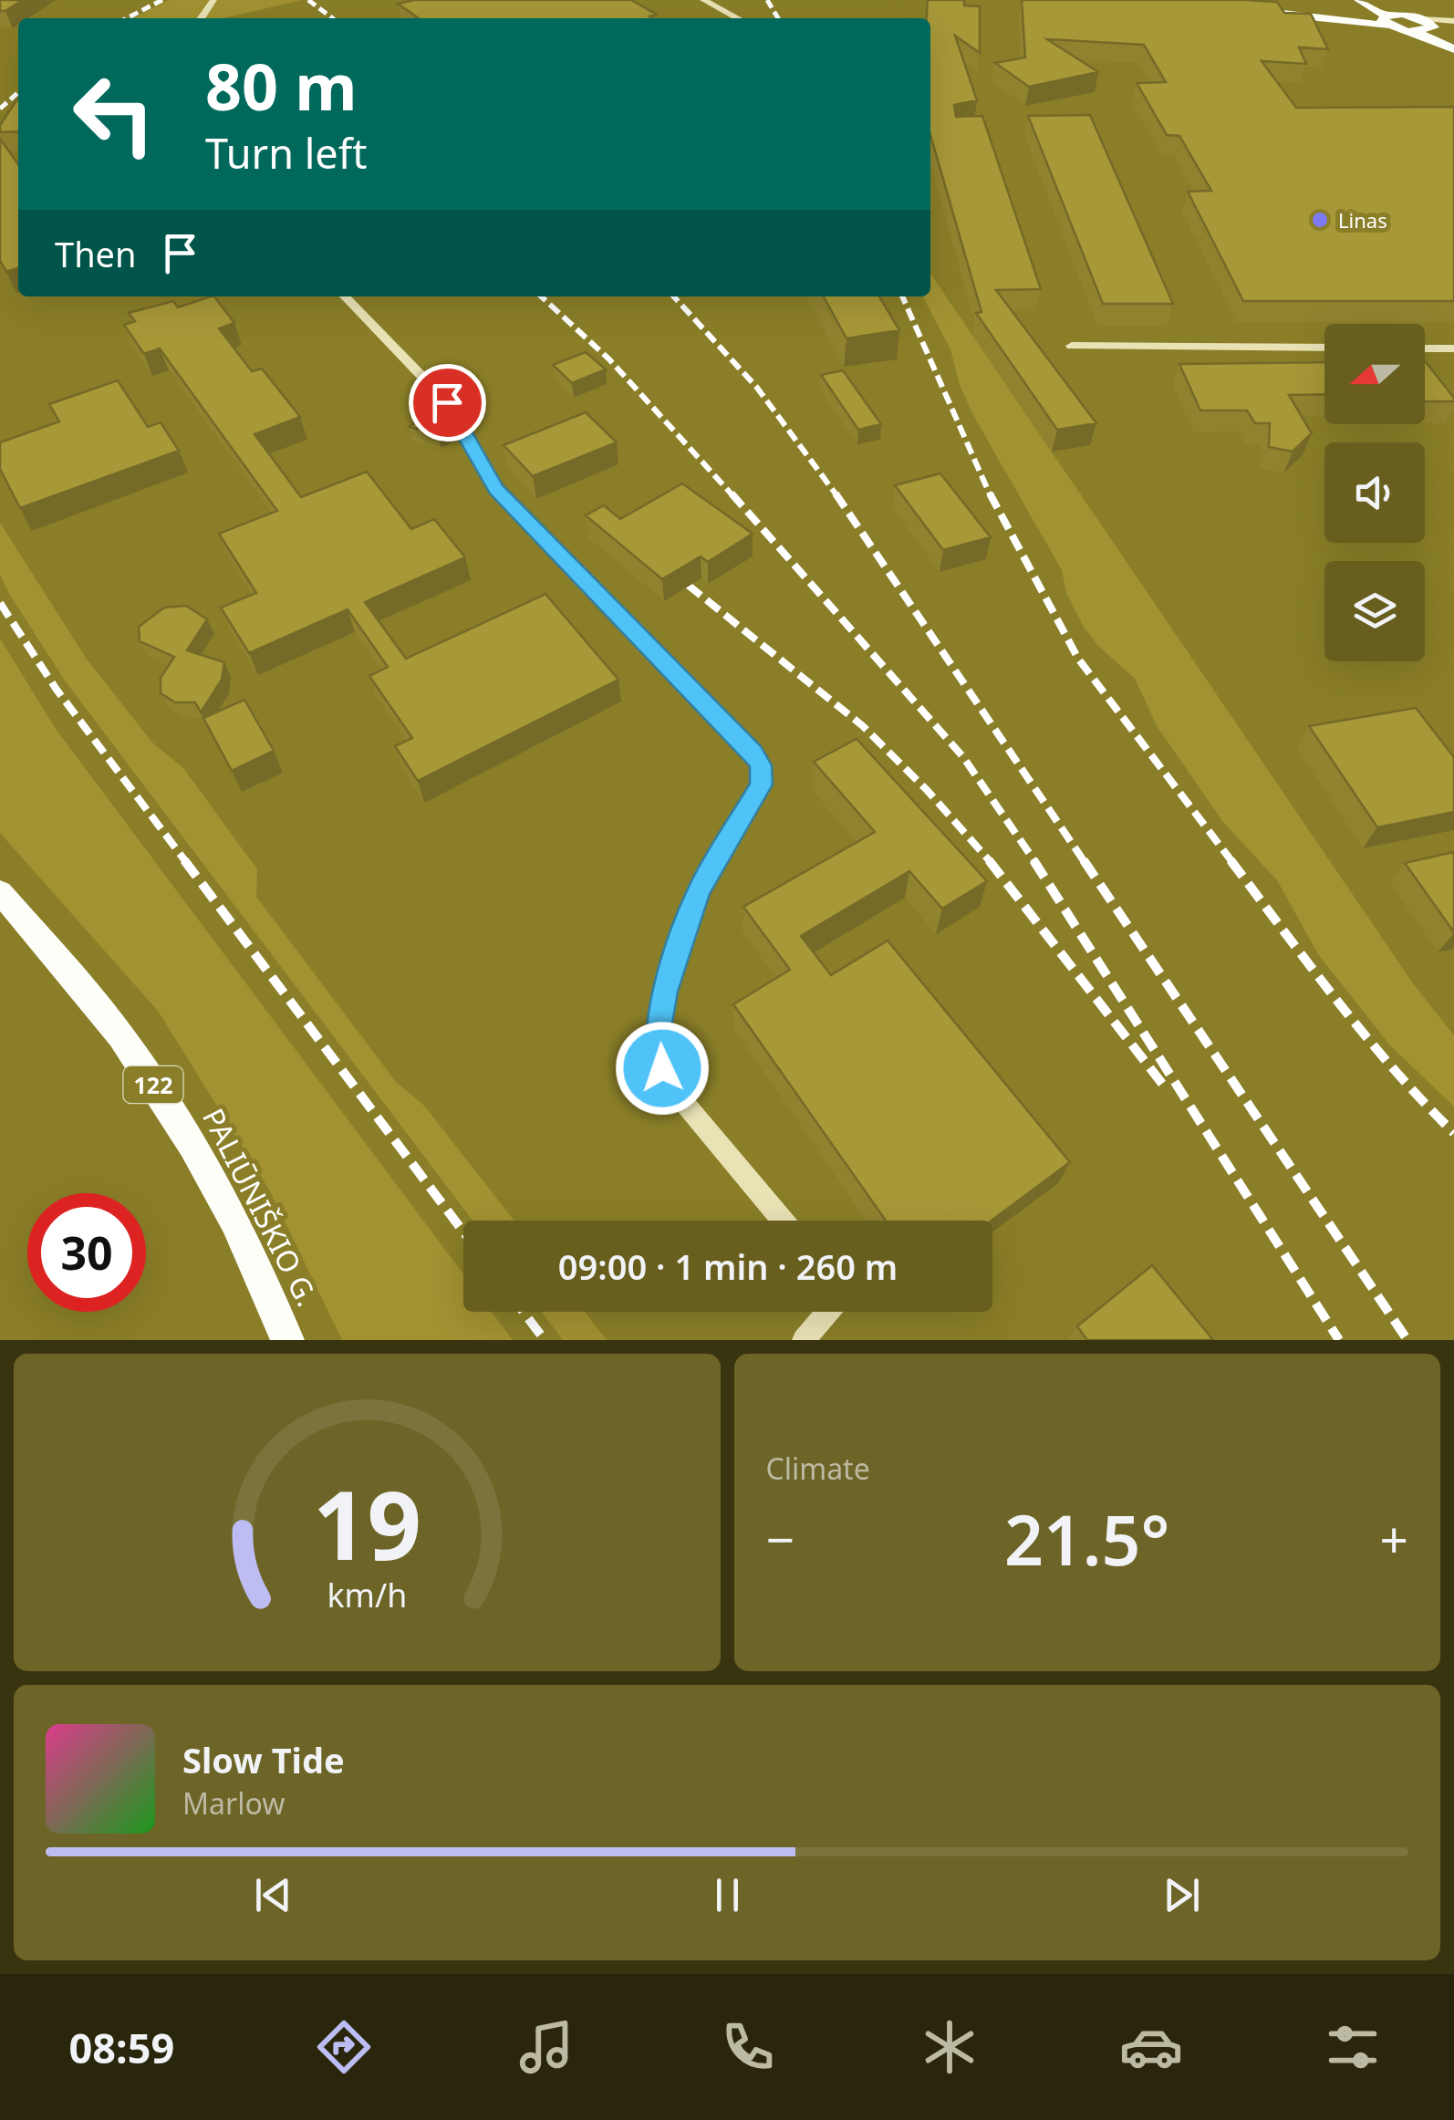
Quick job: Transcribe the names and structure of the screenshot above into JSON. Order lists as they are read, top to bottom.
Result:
{
  "streets": {
    "main road": ["122", "PALIŪNIŠKIO G."]
  },
  "places": ["Linas"],
  "north": "left",
  "page": {
    "turn": ["80 m", "Turn left"],
    "then": "Then",
    "limit": "30",
    "trip": "09:00 · 1 min · 260 m",
    "tile": "Climate",
    "heat": ["−", "21.5°", "+"],
    "song": ["Slow Tide", "Marlow"],
    "tabs": "08:59",
    "gauge": ["19", "km/h"]
  }
}
